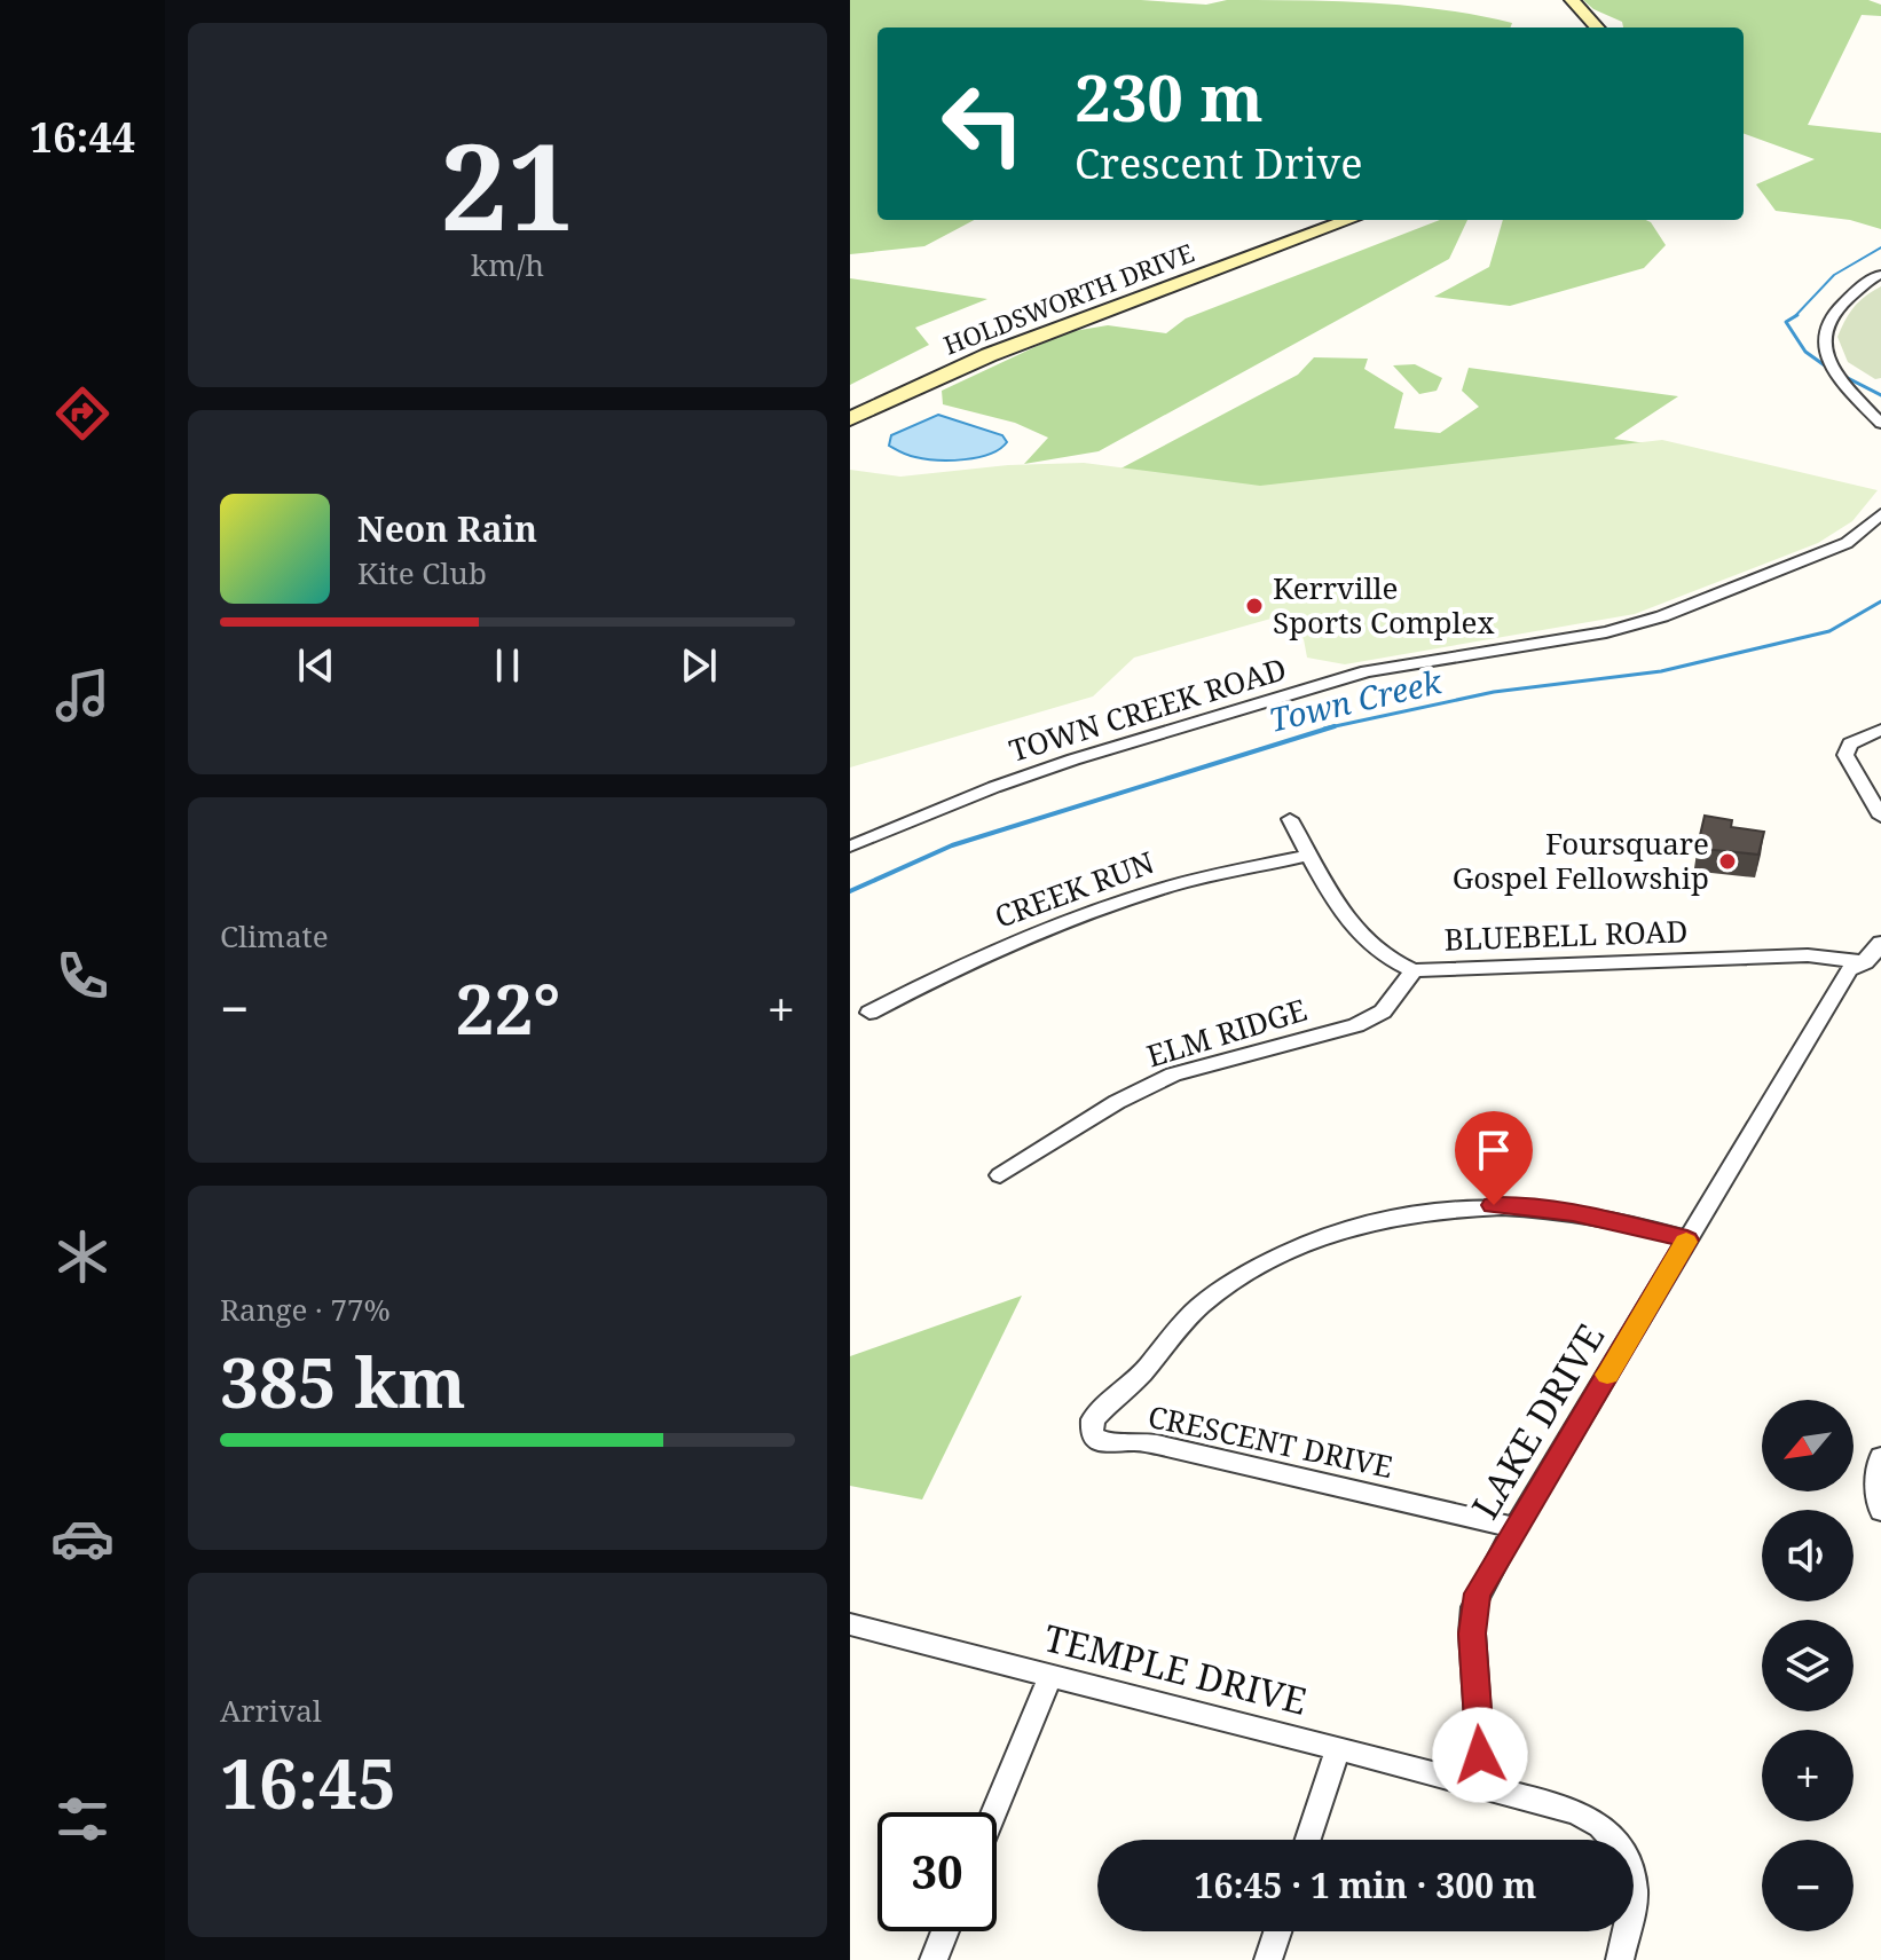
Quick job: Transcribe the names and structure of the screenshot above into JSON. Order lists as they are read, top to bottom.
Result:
{
  "streets": {
    "main road": ["HOLDSWORTH DRIVE"],
    "street": [
      "TOWN CREEK ROAD",
      "CREEK RUN",
      "BLUEBELL ROAD",
      "ELM RIDGE",
      "LAKE DRIVE",
      "CRESCENT DRIVE",
      "TEMPLE DRIVE"
    ]
  },
  "crossings": [
    ["CREEK RUN", "BLUEBELL ROAD"],
    ["BLUEBELL ROAD", "ELM RIDGE"],
    ["BLUEBELL ROAD", "LAKE DRIVE"],
    ["LAKE DRIVE", "CRESCENT DRIVE"],
    ["LAKE DRIVE", "TEMPLE DRIVE"]
  ],
  "water": ["Town Creek"],
  "places": ["Kerrville Sports Complex", "Foursquare Gospel Fellowship"],
  "north": "bottom left",
  "page": {
    "tabs": "16:44",
    "tile": [
      ["21", "km/h"],
      "Climate",
      ["Range · 77%", "385 km"],
      ["Arrival", "16:45"]
    ],
    "turn": ["230 m", "Crescent Drive"],
    "song": ["Neon Rain", "Kite Club"],
    "heat": ["−", "22°", "+"],
    "map_buttons": ["+", "−"],
    "limit": "30",
    "trip": "16:45 · 1 min · 300 m"
  }
}
